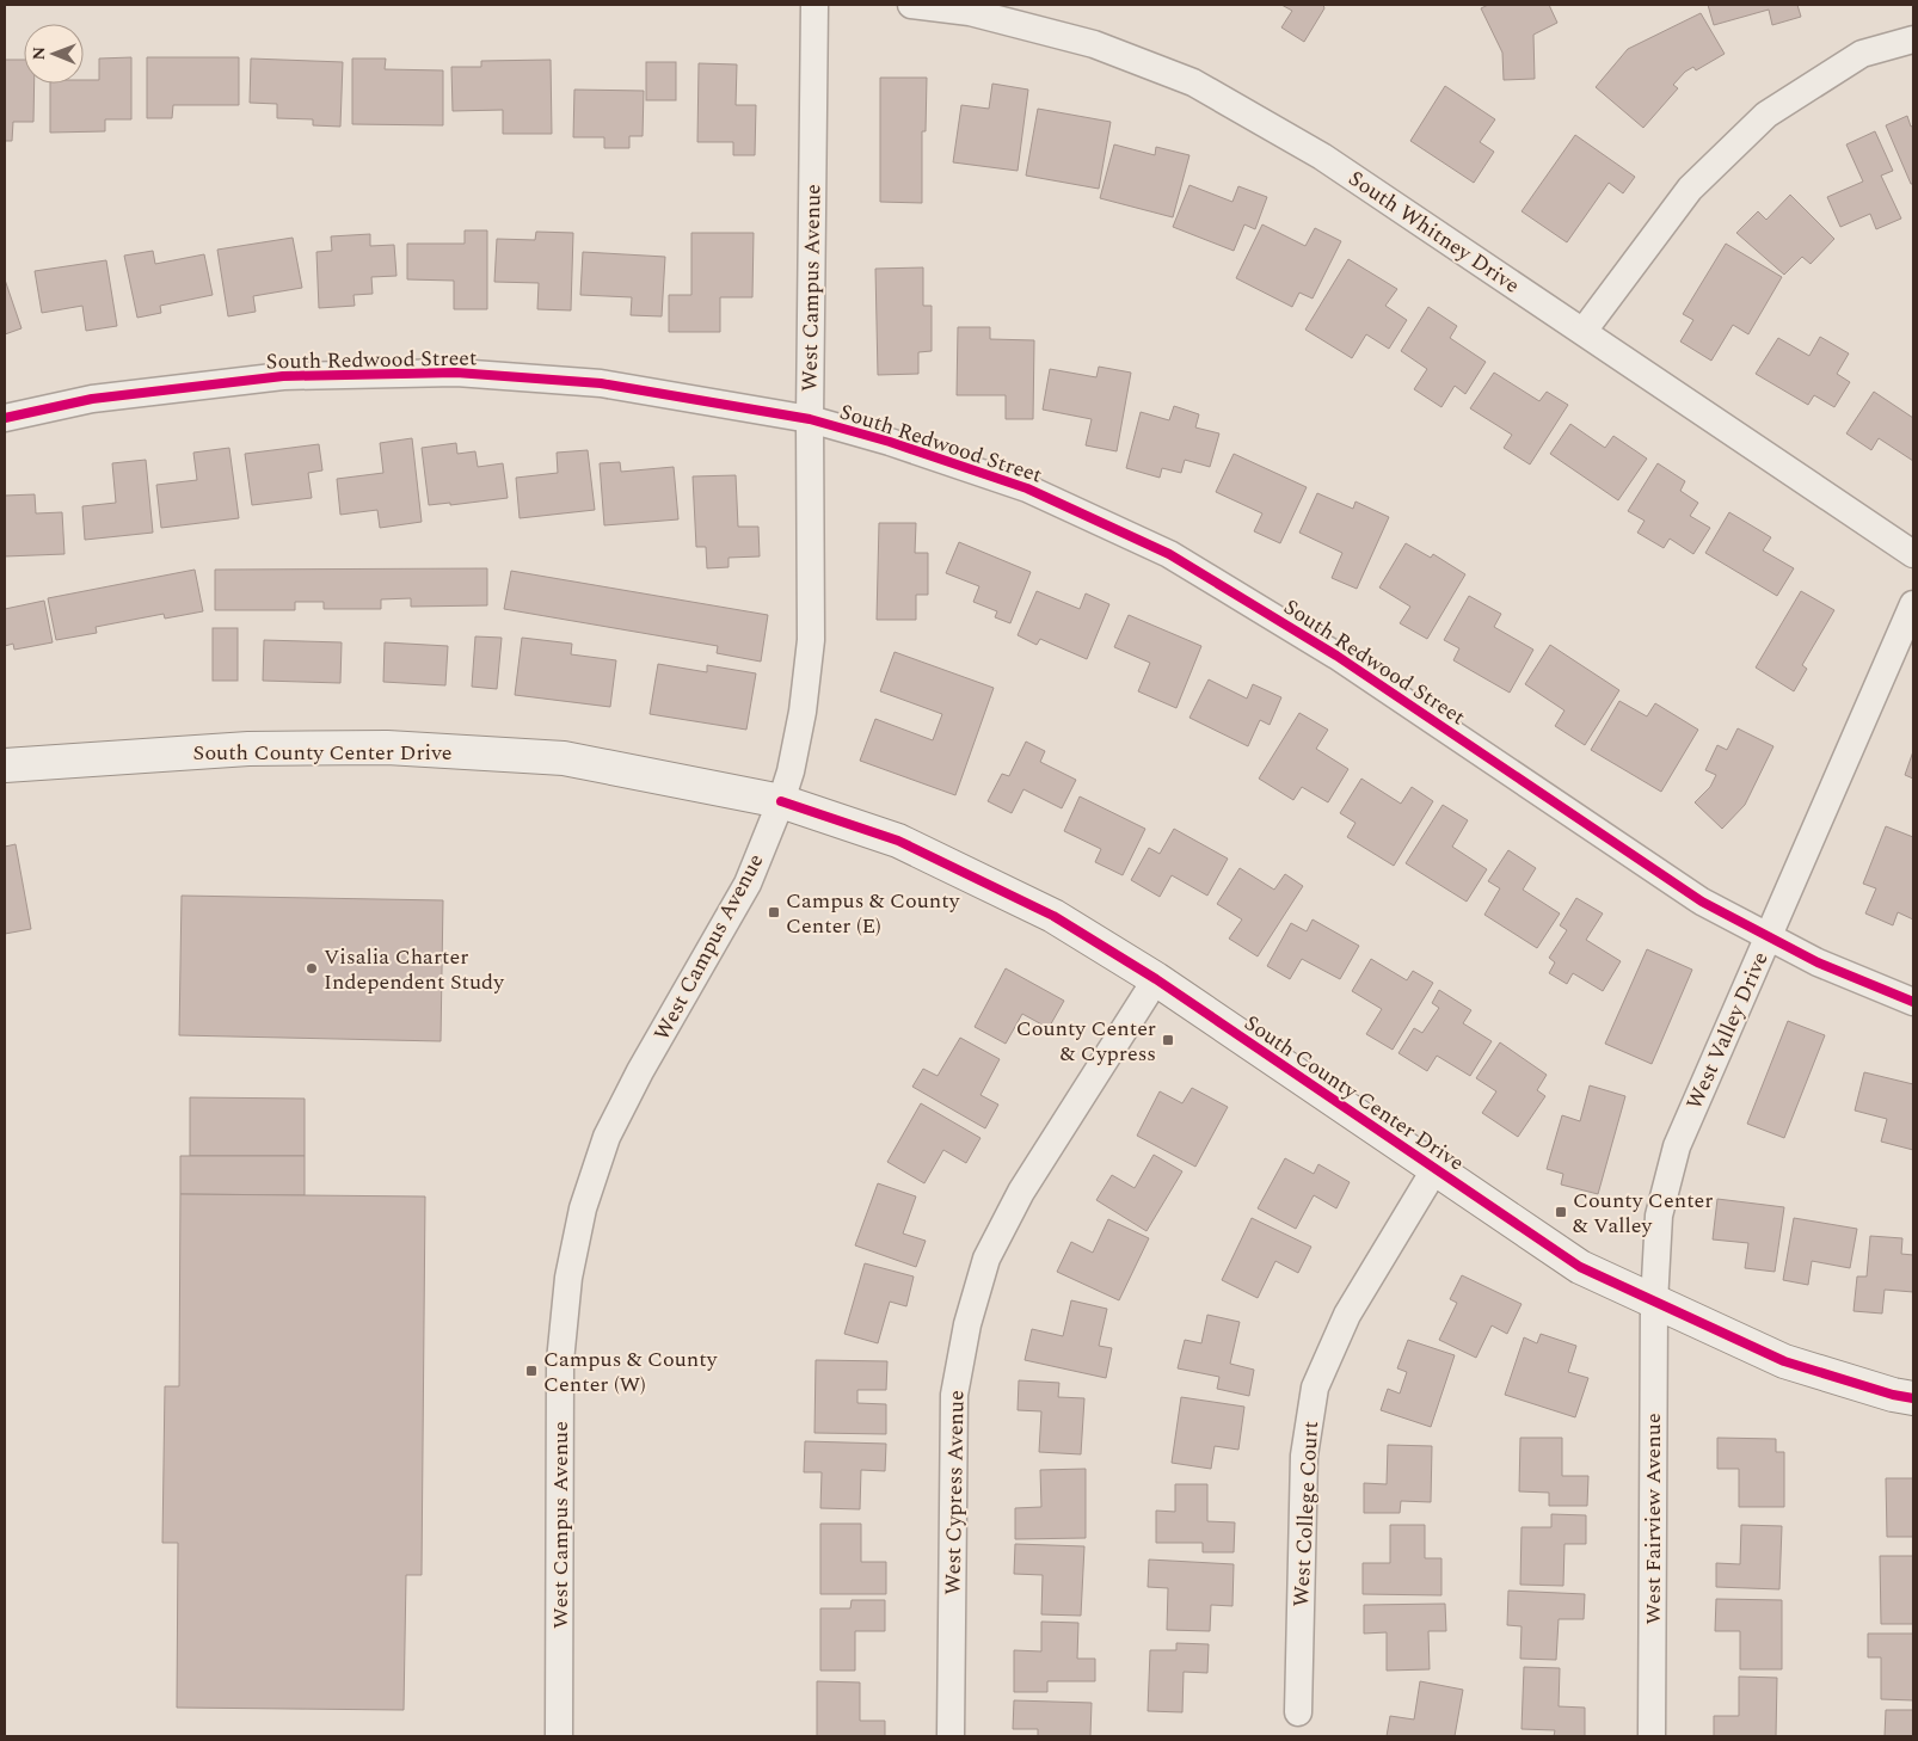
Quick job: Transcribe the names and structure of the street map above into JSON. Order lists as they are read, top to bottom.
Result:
{
  "streets": {
    "street": [
      "South Whitney Drive",
      "West Campus Avenue",
      "South Redwood Street",
      "South County Center Drive",
      "West Valley Drive",
      "West Cypress Avenue",
      "West College Court",
      "West Fairview Avenue"
    ]
  },
  "crossings": [
    ["West Campus Avenue", "South Redwood Street"],
    ["West Campus Avenue", "South County Center Drive"],
    ["South Redwood Street", "West Valley Drive"],
    ["South County Center Drive", "West Valley Drive"],
    ["South County Center Drive", "West Cypress Avenue"],
    ["South County Center Drive", "West College Court"],
    ["South County Center Drive", "West Fairview Avenue"],
    ["West Valley Drive", "West Fairview Avenue"]
  ],
  "places": {
    "transit": [
      "Campus & County Center (E)",
      "County Center & Cypress",
      "County Center & Valley",
      "Campus & County Center (W)"
    ],
    "other": ["Visalia Charter Independent Study"]
  },
  "north": "left"
}
